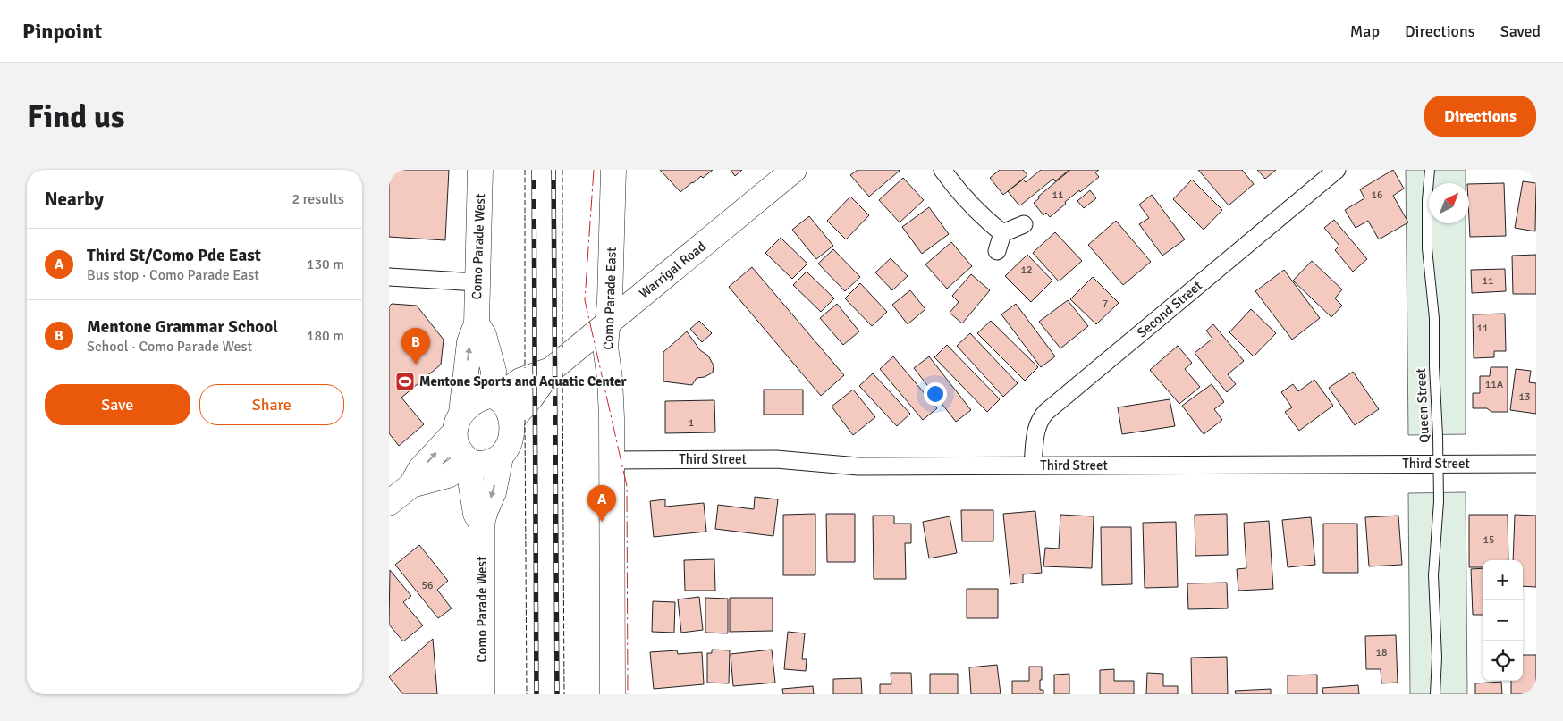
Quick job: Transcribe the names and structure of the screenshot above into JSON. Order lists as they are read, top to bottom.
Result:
{
  "streets": {
    "street": [
      "Como Parade West",
      "Warrigal Road",
      "Como Parade East",
      "Second Street",
      "Third Street"
    ],
    "lane": ["Queen Street"]
  },
  "crossings": [
    ["Como Parade West", "Warrigal Road"],
    ["Warrigal Road", "Como Parade East"],
    ["Como Parade East", "Third Street"],
    ["Second Street", "Third Street"],
    ["Queen Street", "Third Street"]
  ],
  "places": {
    "sports": ["Mentone Sports and Aquatic Center"]
  },
  "house_numbers": [
    "11",
    "16",
    "12",
    "11",
    "7",
    "11",
    "11A",
    "13",
    "1",
    "15",
    "56",
    "18"
  ],
  "north": "top right",
  "page": {
    "header": "Pinpoint",
    "nav": ["Map", "Directions", "Saved"],
    "buttons": [
      "Directions",
      ["Save", "Share"]
    ],
    "title": "Find us",
    "heading": ["Nearby", "2 results"],
    "list": [
      {
        "mark": "A",
        "name": "Third St/Como Pde East",
        "note": "Bus stop · Como Parade East",
        "value": "130 m"
      },
      {
        "mark": "B",
        "name": "Mentone Grammar School",
        "note": "School · Como Parade West",
        "value": "180 m"
      }
    ],
    "pins": ["B", "A"],
    "map_buttons": ["+", "−"]
  }
}
